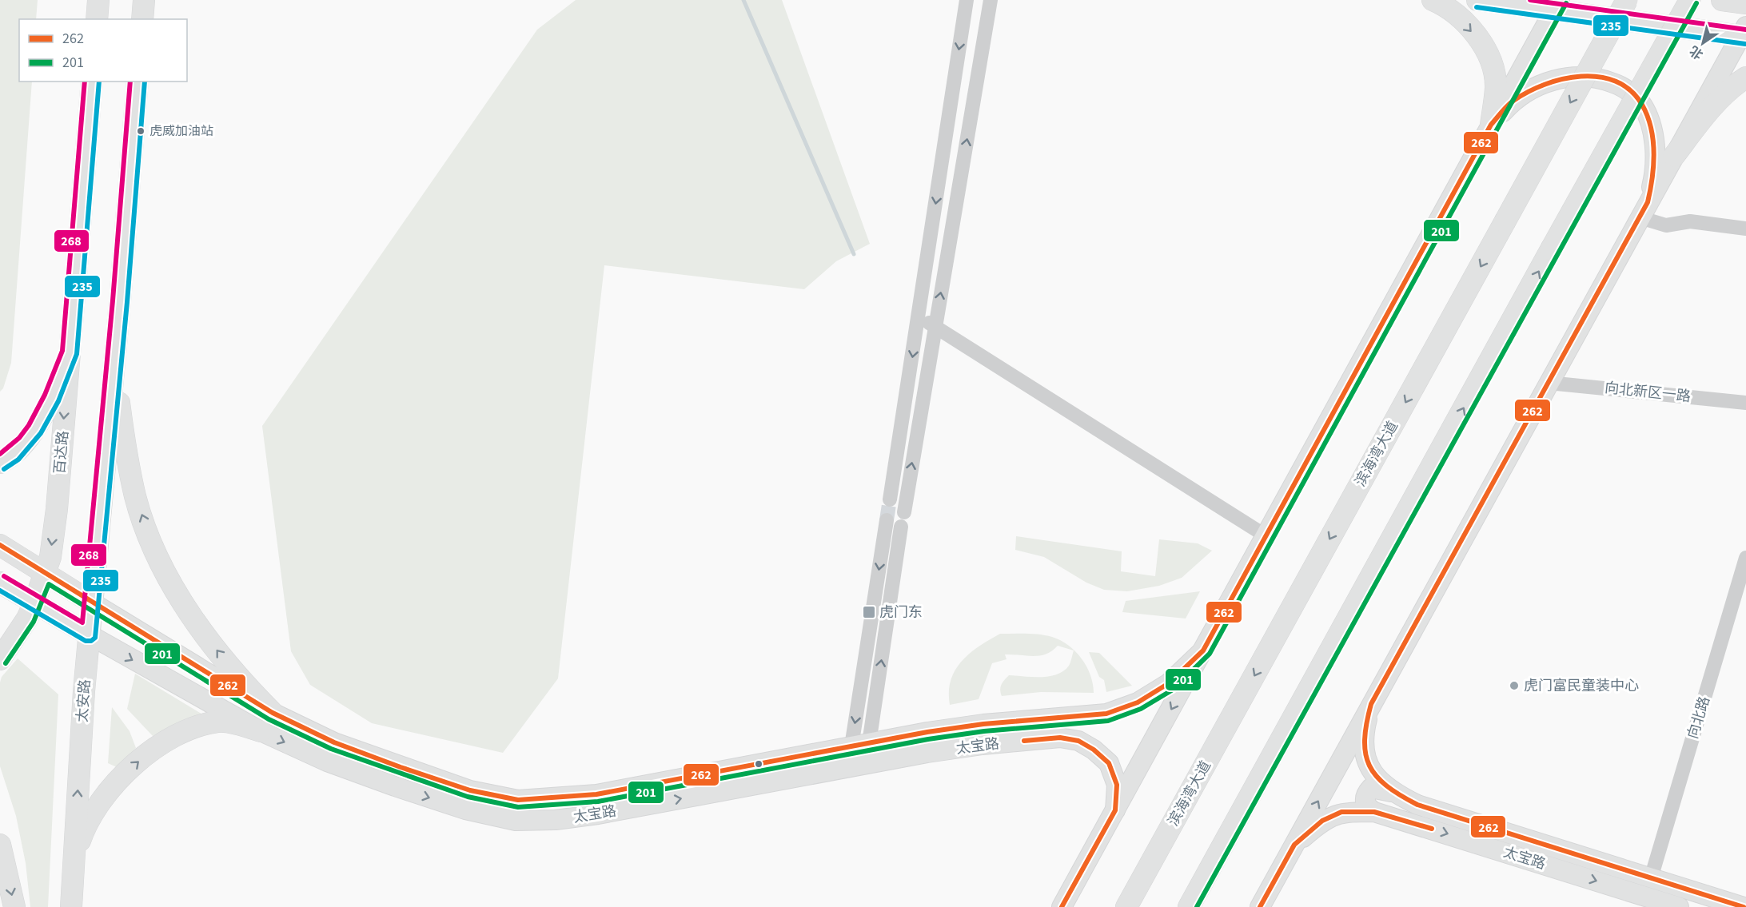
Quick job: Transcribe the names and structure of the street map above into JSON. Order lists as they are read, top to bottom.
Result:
{
  "streets": {
    "main road": [
      "百达路",
      "滨海湾大道",
      "太安路",
      "太宝路"
    ],
    "street": ["向北新区一路", "向北路"]
  },
  "crossings": [
    ["太安路", "太宝路"],
    ["向北路", "太宝路"]
  ],
  "one_way": ["太安路"],
  "places": {
    "other": ["虎威加油站", "虎门富民童装中心"],
    "transit": ["虎门东"]
  },
  "lines": [
    "transit line 268",
    "transit line 201",
    "transit line 235",
    "transit line 262"
  ],
  "legend": ["262", "201"],
  "north": "bottom left"
}
